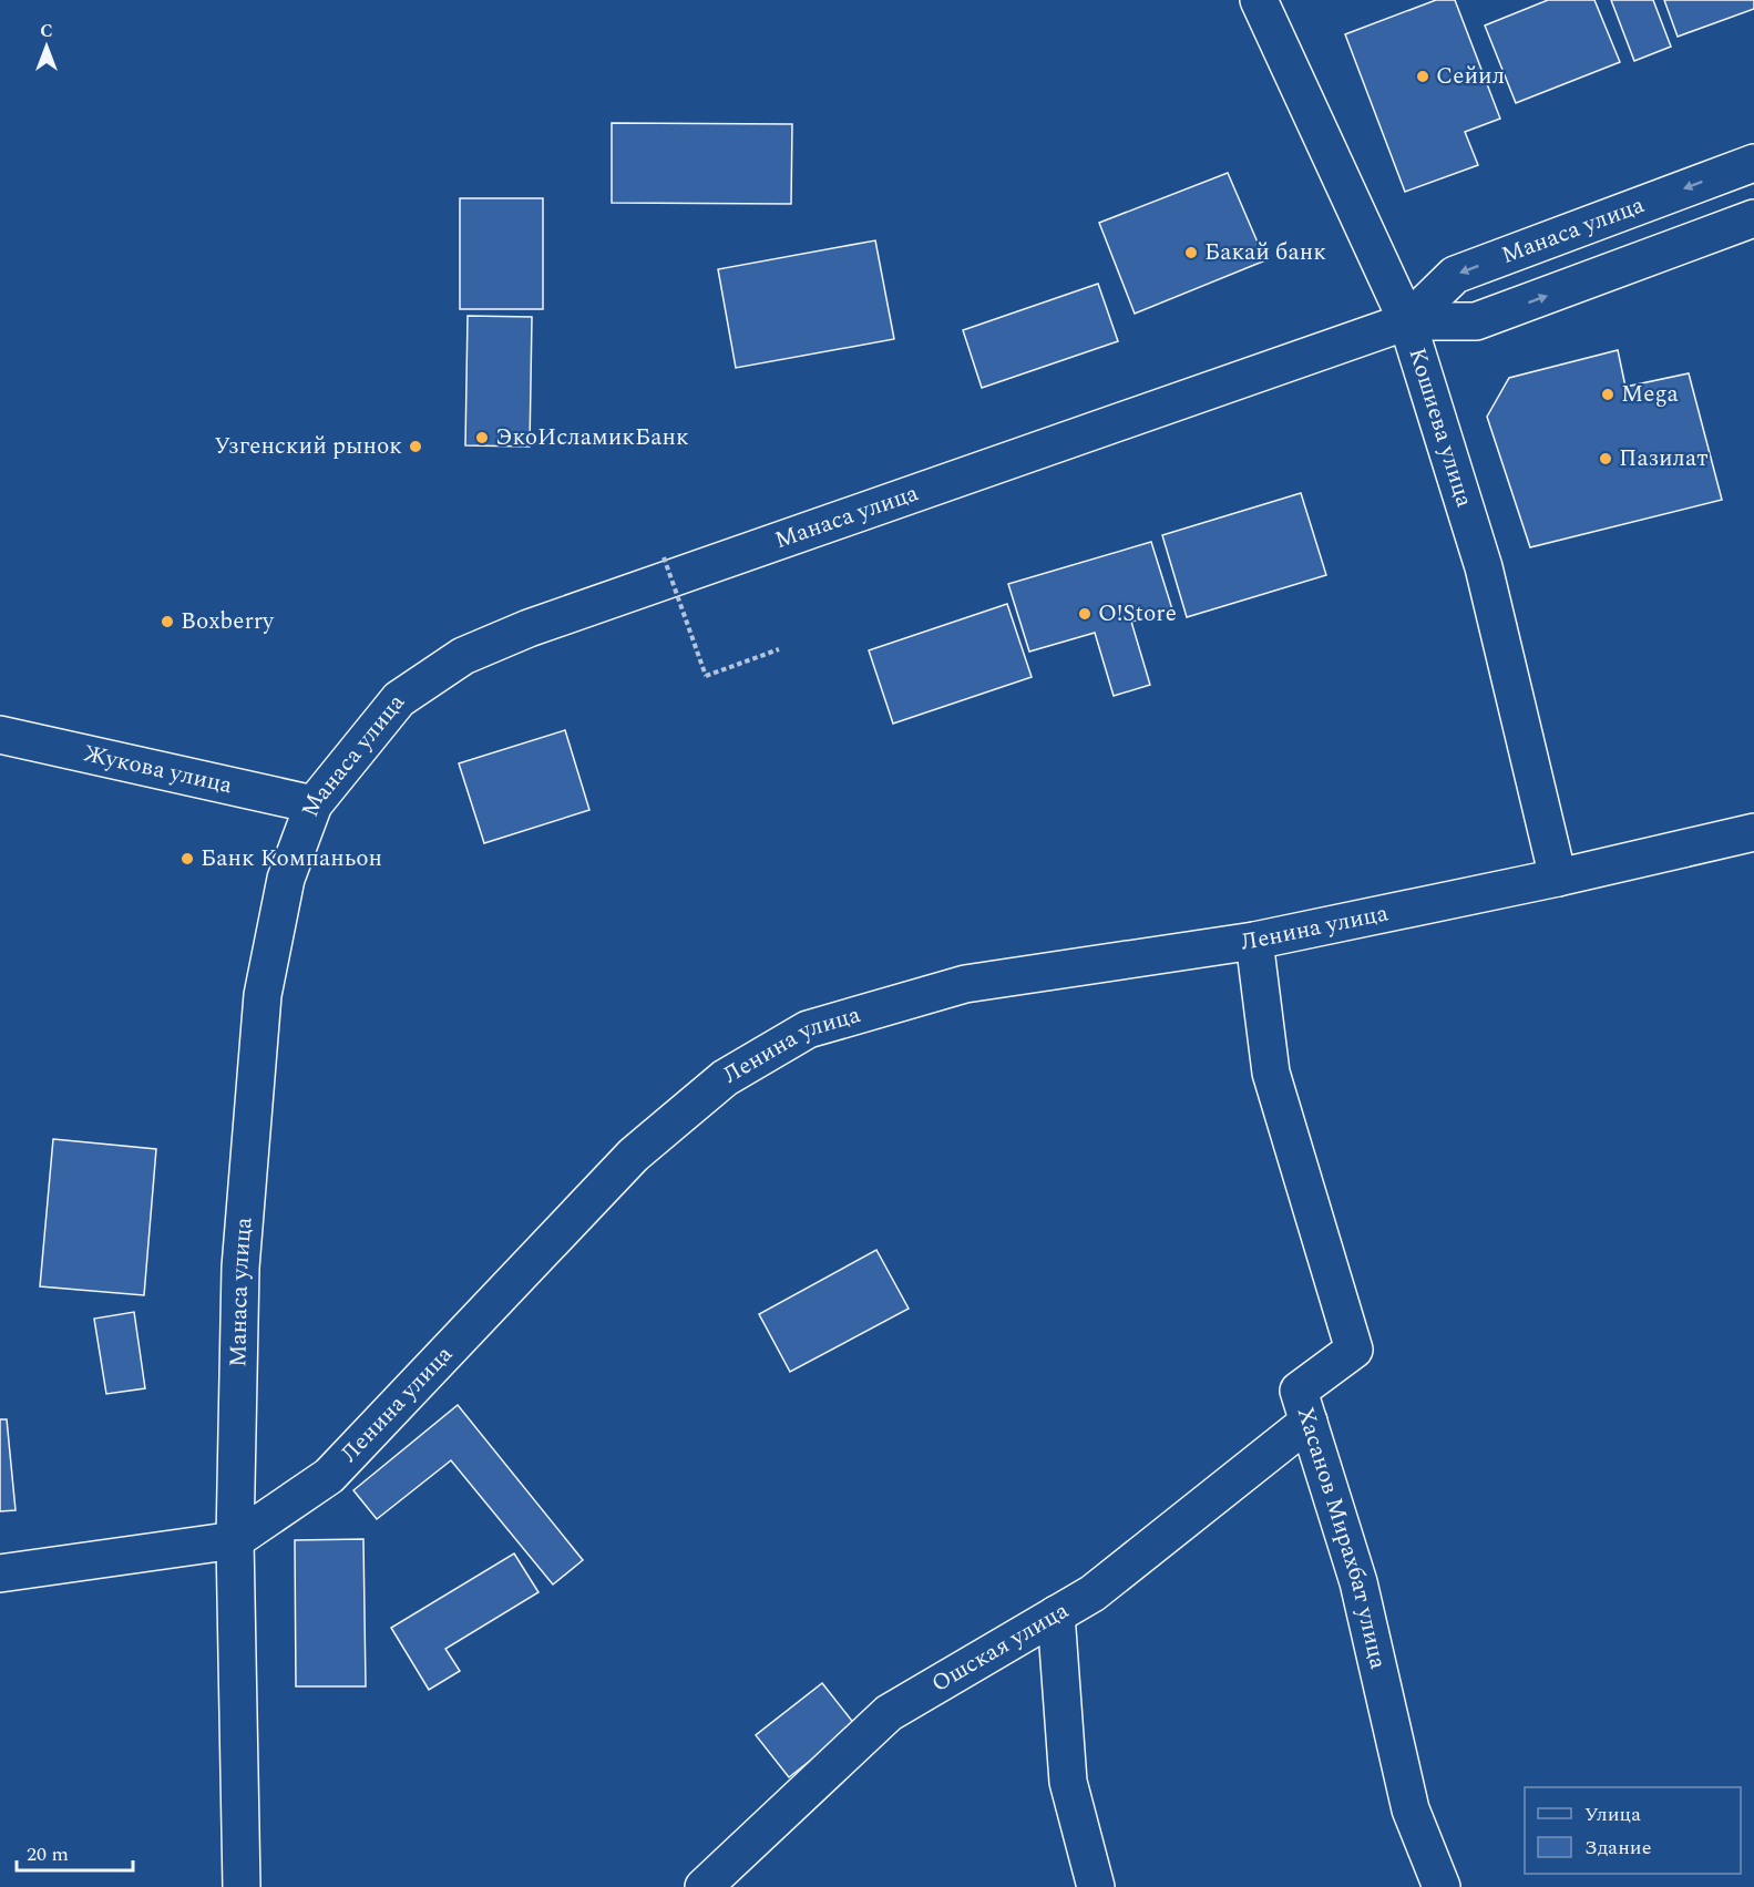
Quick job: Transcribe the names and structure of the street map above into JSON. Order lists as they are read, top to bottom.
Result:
{
  "streets": {
    "main road": [
      "Манаса улица",
      "Кошиева улица",
      "Жукова улица",
      "Ленина улица",
      "Хасанов Мирахбат улица",
      "Ошская улица"
    ]
  },
  "crossings": [
    ["Манаса улица", "Кошиева улица"],
    ["Манаса улица", "Жукова улица"],
    ["Манаса улица", "Ленина улица"],
    ["Кошиева улица", "Ленина улица"],
    ["Ленина улица", "Хасанов Мирахбат улица"],
    ["Хасанов Мирахбат улица", "Ошская улица"]
  ],
  "places": [
    "Сейил",
    "Бакай банк",
    "Mega",
    "ЭкоИсламикБанк",
    "Узгенский рынок",
    "Пазилат",
    "O!Store",
    "Boxberry",
    "Банк Компаньон"
  ],
  "legend": ["Улица", "Здание"],
  "scale_bar": "20 m",
  "north": "top"
}
